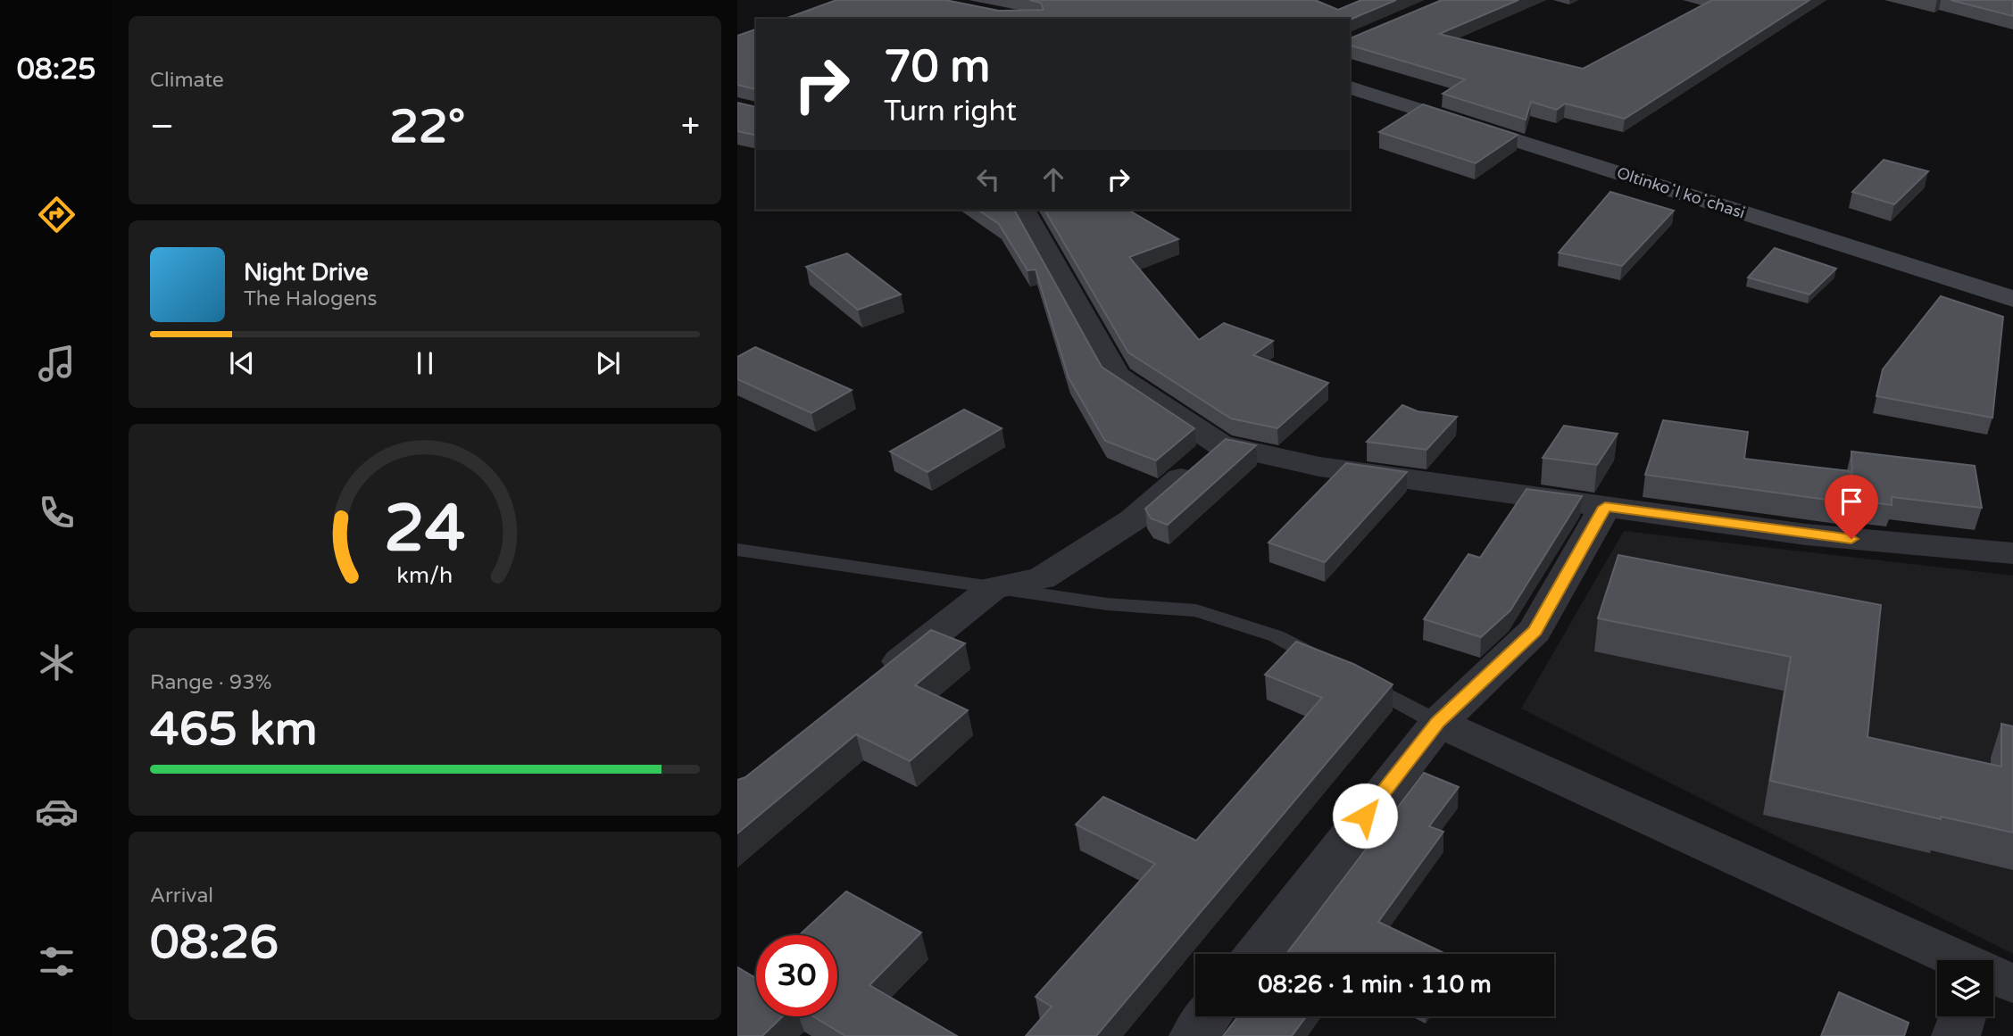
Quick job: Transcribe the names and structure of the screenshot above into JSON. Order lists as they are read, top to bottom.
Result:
{
  "streets": {
    "main road": ["Oltinkoʻl koʻchasi"]
  },
  "page": {
    "tabs": "08:25",
    "tile": [
      "Climate",
      ["Range · 93%", "465 km"],
      ["Arrival", "08:26"]
    ],
    "turn": ["70 m", "Turn right"],
    "heat": ["−", "22°", "+"],
    "song": ["Night Drive", "The Halogens"],
    "limit": "30",
    "trip": "08:26 · 1 min · 110 m",
    "gauge": ["24", "km/h"]
  }
}
